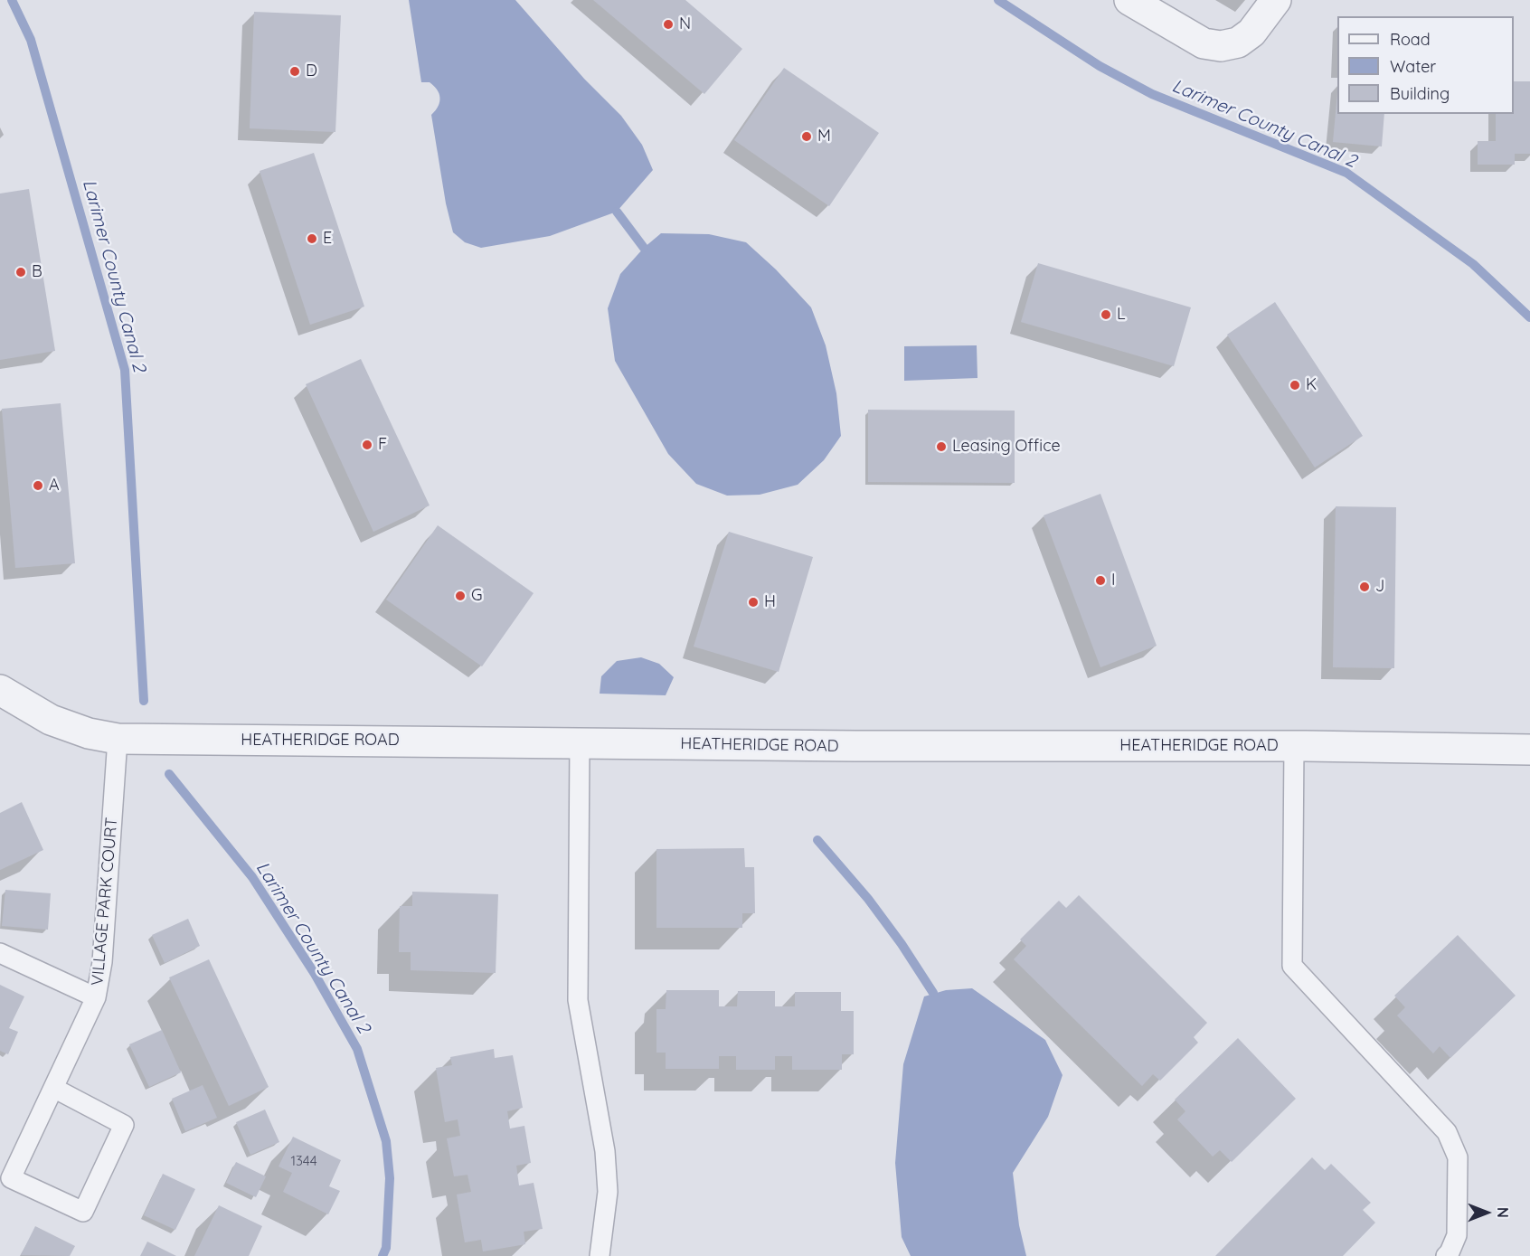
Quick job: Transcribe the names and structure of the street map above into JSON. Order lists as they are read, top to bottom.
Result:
{
  "streets": {
    "street": ["HEATHERIDGE ROAD"],
    "lane": ["VILLAGE PARK COURT"]
  },
  "crossings": [
    ["HEATHERIDGE ROAD", "VILLAGE PARK COURT"]
  ],
  "water": ["Larimer County Canal 2"],
  "places": [
    "N",
    "D",
    "M",
    "E",
    "B",
    "L",
    "K",
    "F",
    "Leasing Office",
    "A",
    "I",
    "J",
    "G",
    "H"
  ],
  "house_numbers": ["1344"],
  "legend": ["Road", "Water", "Building"],
  "north": "right"
}
